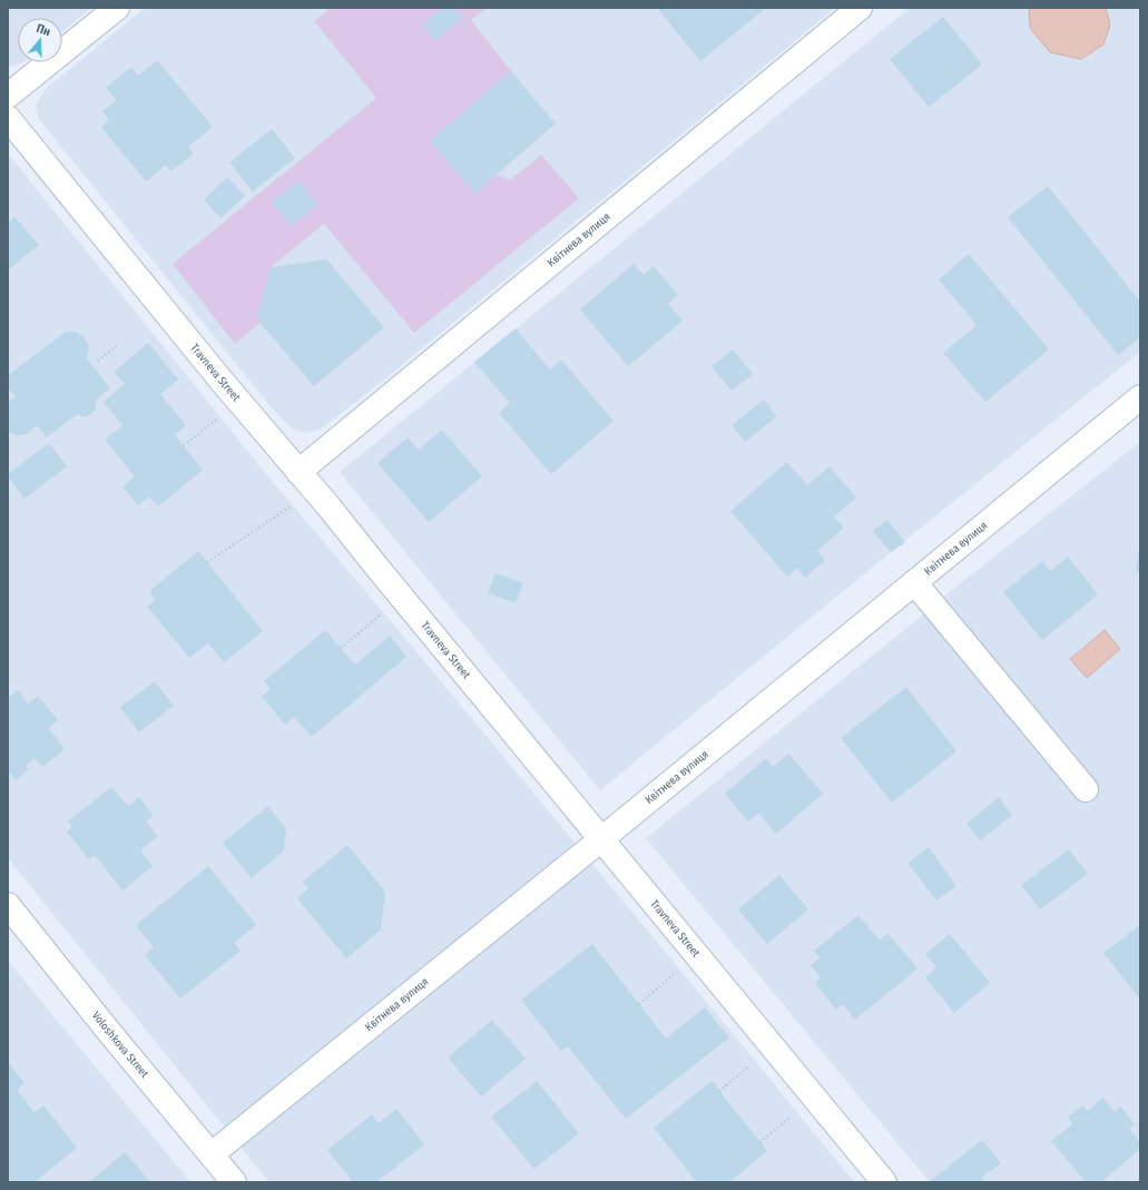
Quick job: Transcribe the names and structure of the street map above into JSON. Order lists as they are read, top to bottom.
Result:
{
  "streets": {
    "street": ["Квітнева вулиця", "Travneva Street", "Voloshkova Street"]
  },
  "crossings": [
    ["Квітнева вулиця", "Travneva Street"],
    ["Квітнева вулиця", "Voloshkova Street"]
  ],
  "north": "top"
}
